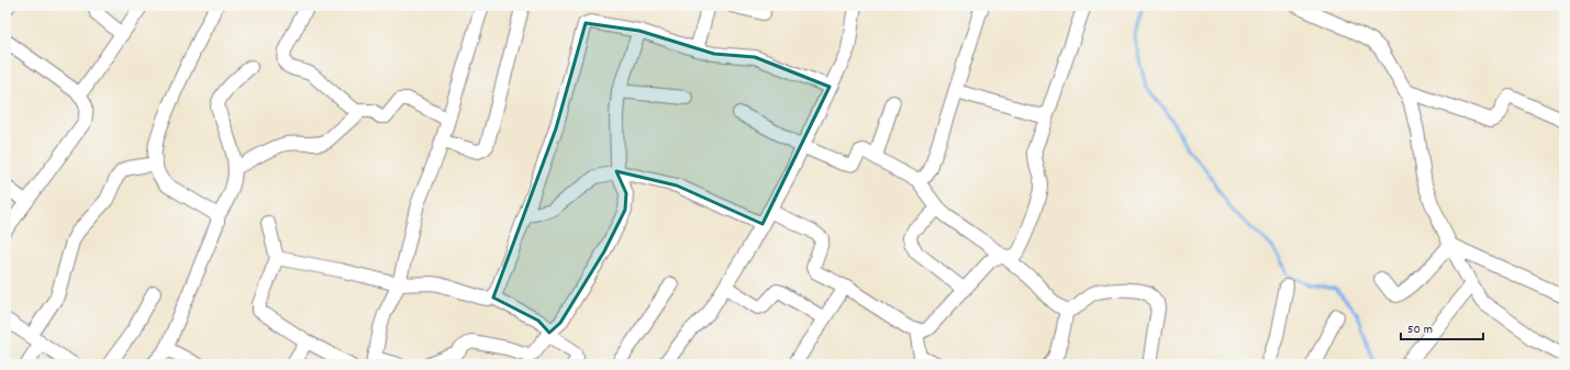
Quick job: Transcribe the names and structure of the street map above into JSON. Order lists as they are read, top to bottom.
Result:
{
  "scale_bar": "50 m"
}
